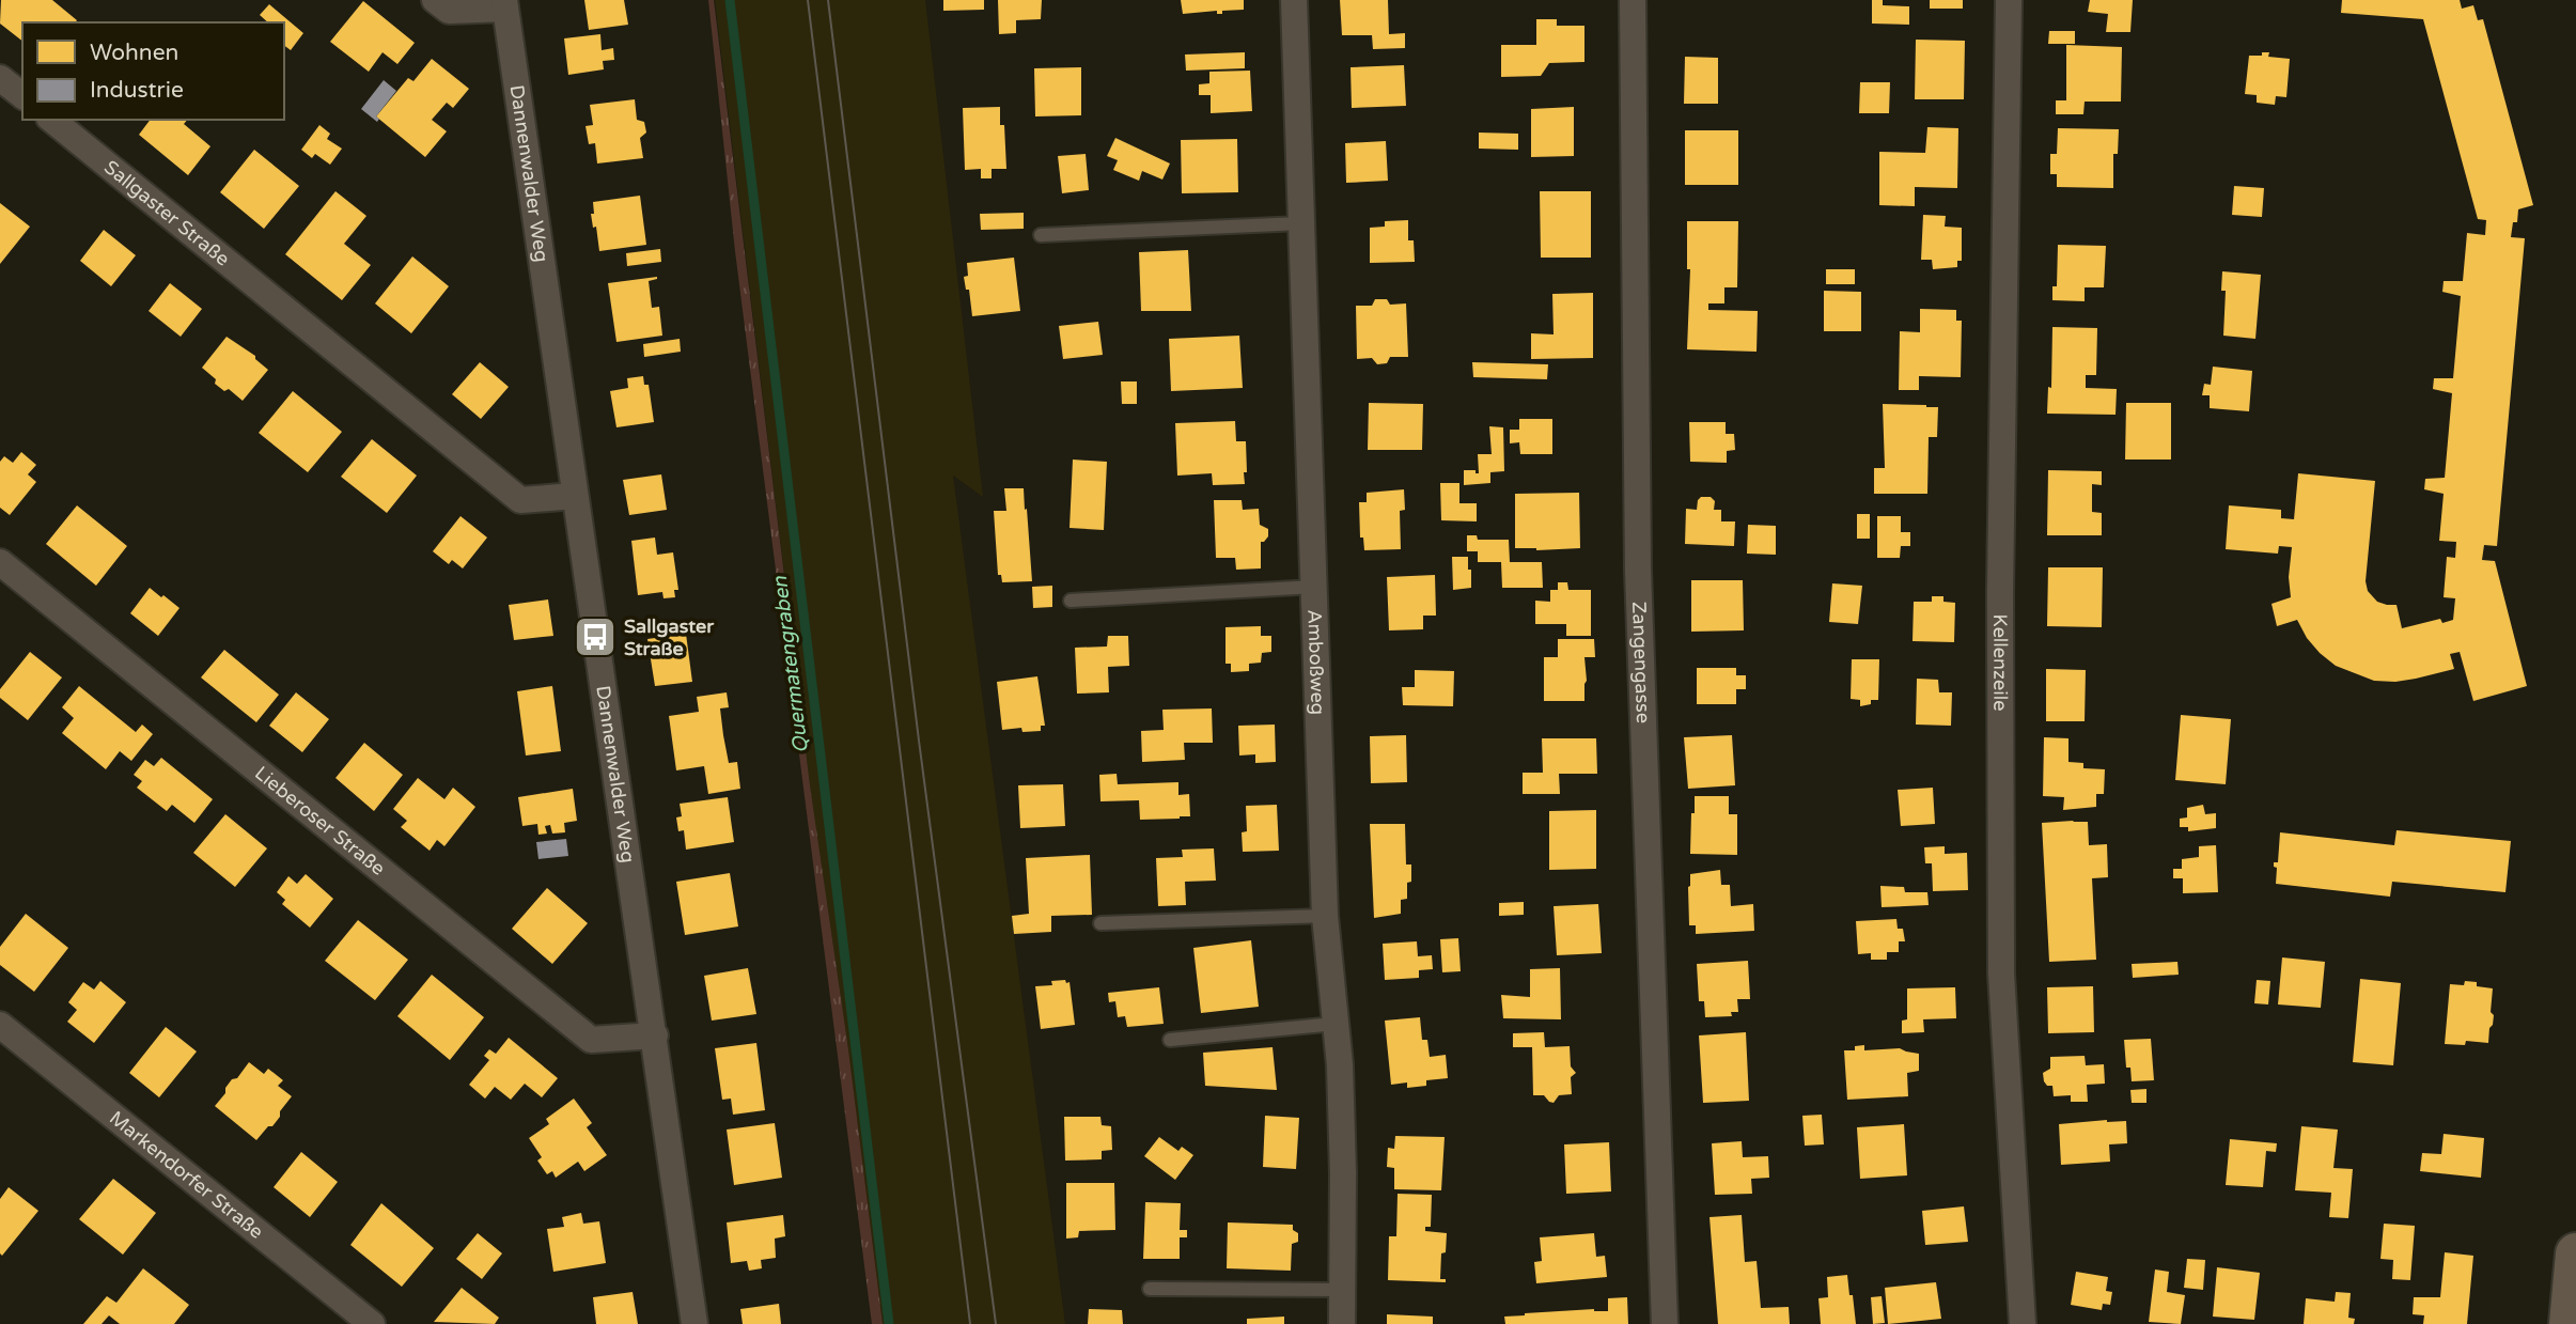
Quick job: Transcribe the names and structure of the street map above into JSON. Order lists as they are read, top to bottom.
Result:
{
  "streets": {
    "street": [
      "Dannenwalder Weg",
      "Sallgaster Straße",
      "Amboßweg",
      "Zangengasse",
      "Kellenzeile",
      "Lieberoser Straße",
      "Markendorfer Straße"
    ]
  },
  "crossings": [
    ["Dannenwalder Weg", "Sallgaster Straße"],
    ["Dannenwalder Weg", "Lieberoser Straße"]
  ],
  "water": ["Quermatengraben"],
  "places": {
    "bus stop": ["Sallgaster Straße"]
  },
  "legend": ["Wohnen", "Industrie"]
}
